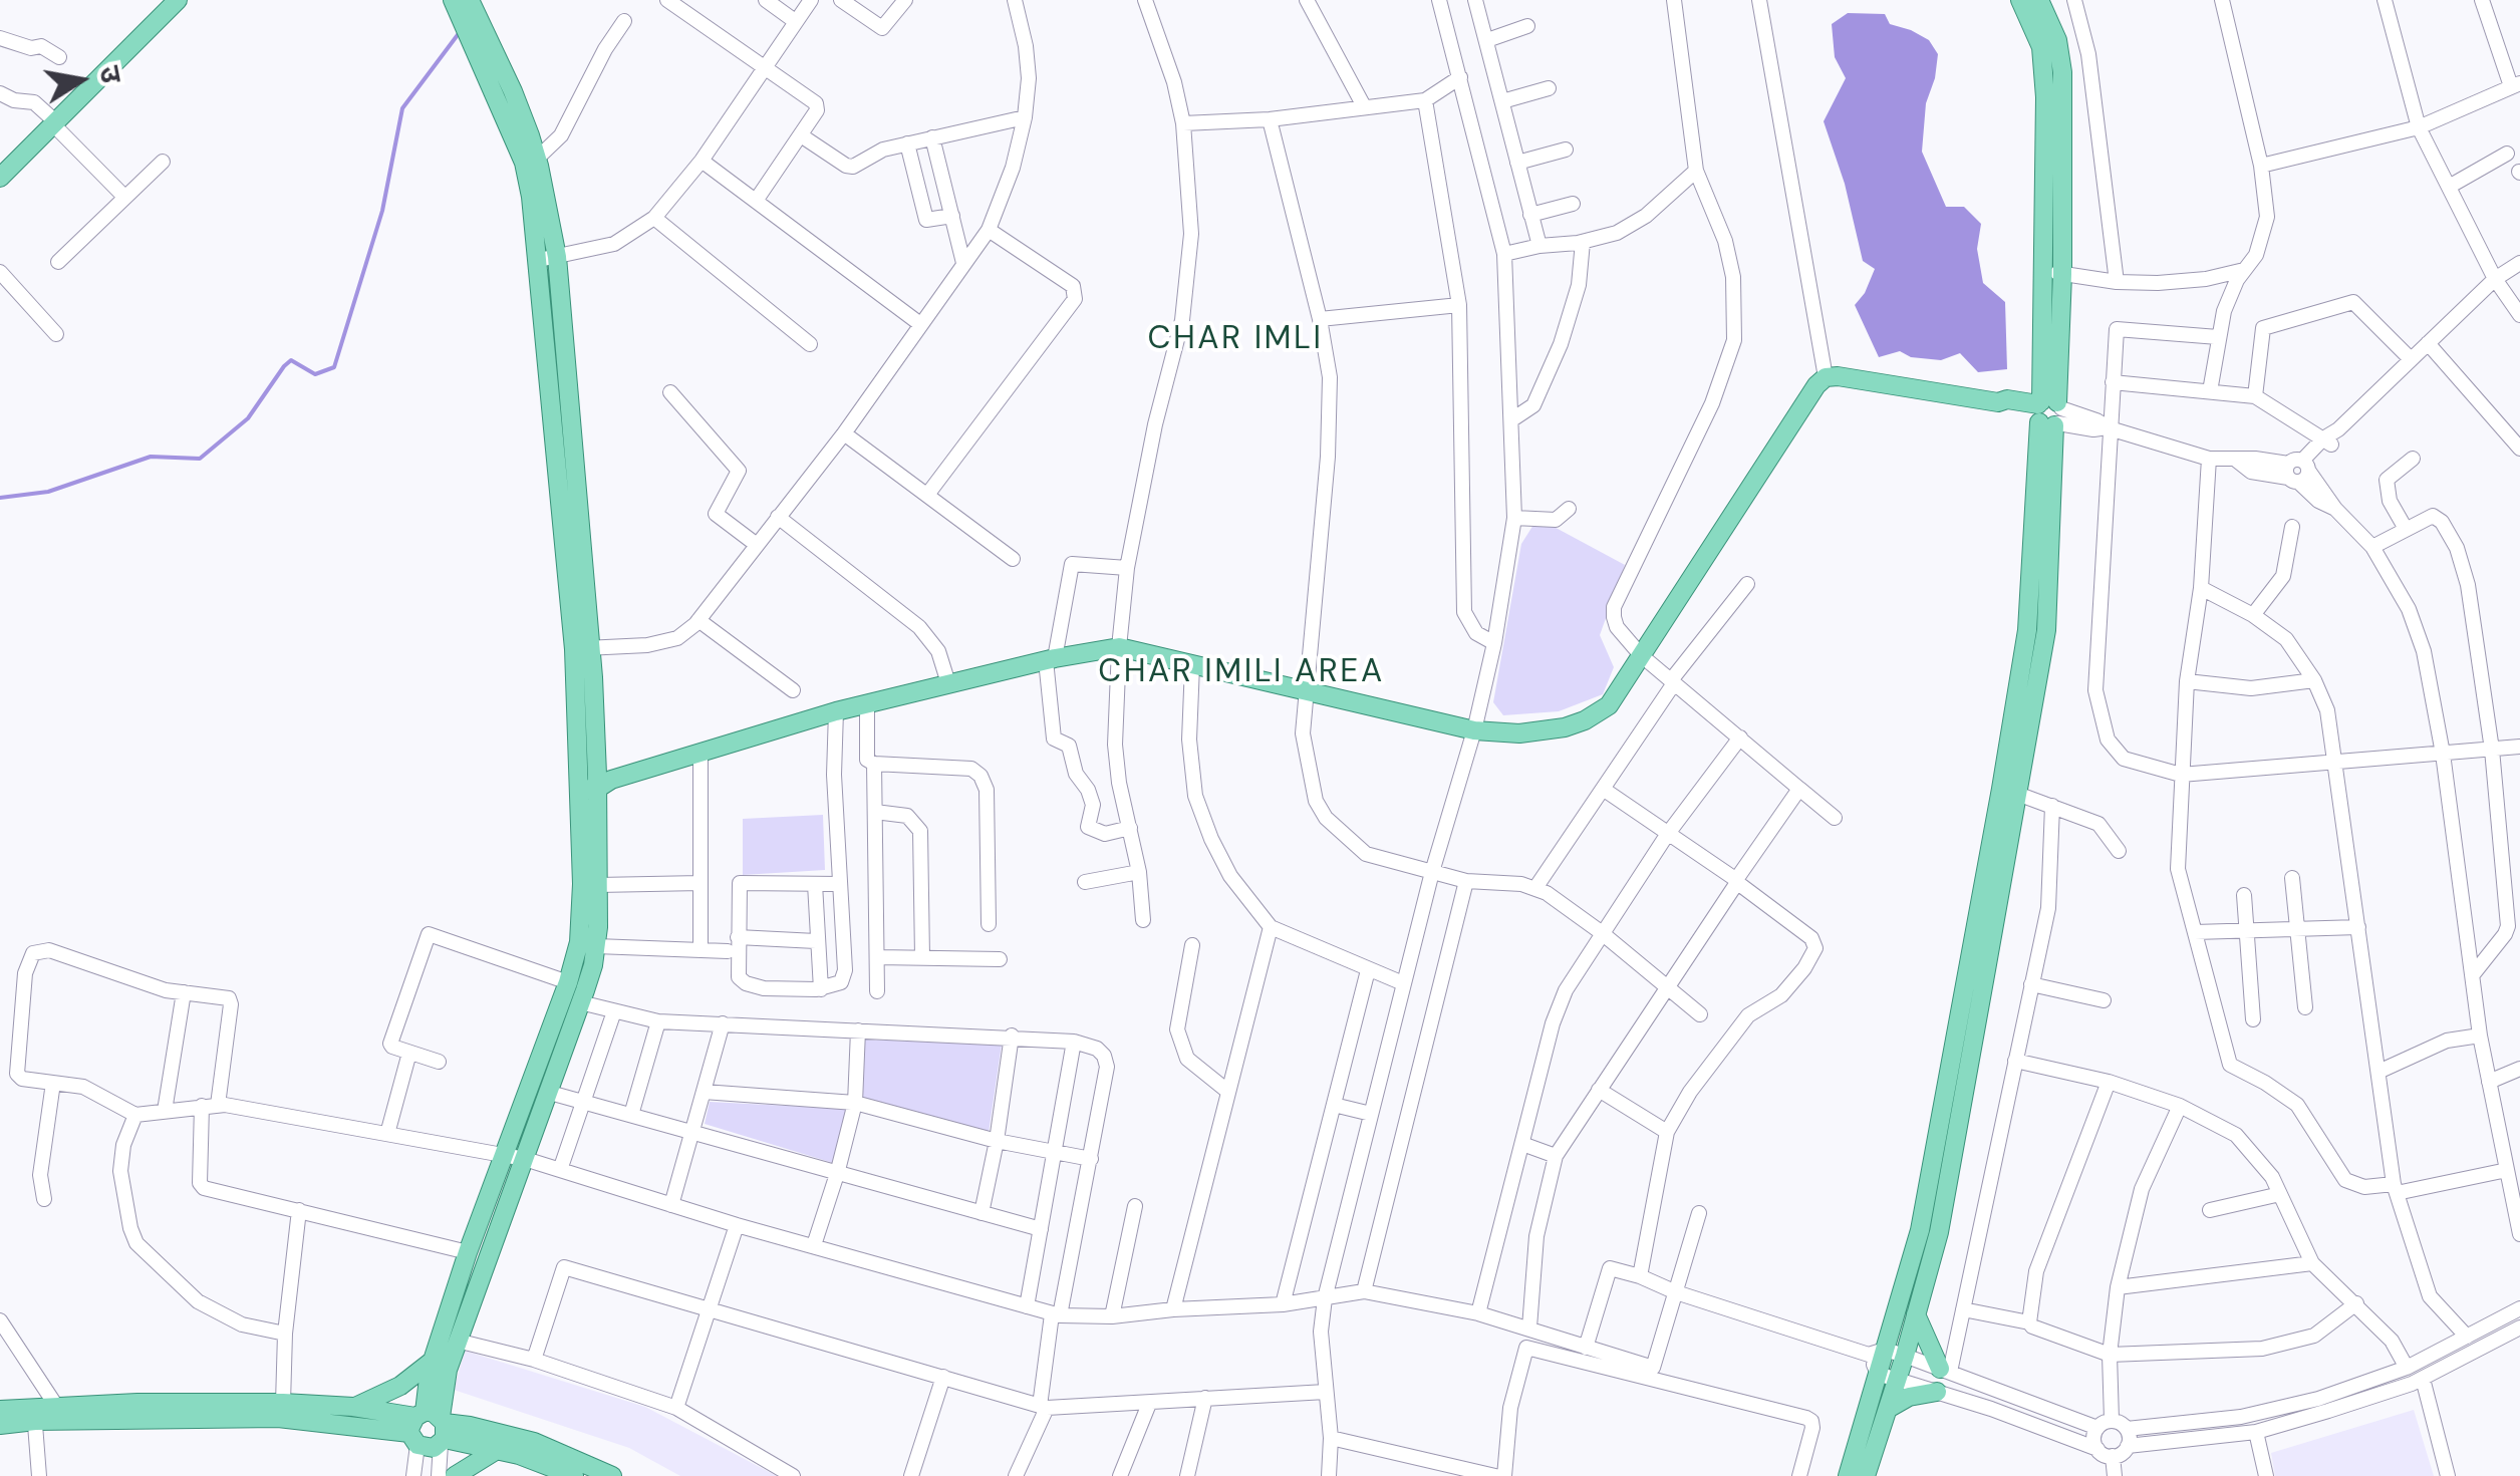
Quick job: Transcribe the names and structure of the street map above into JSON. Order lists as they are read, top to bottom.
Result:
{
  "districts": ["CHAR IMLI", "CHAR IMILI AREA"],
  "north": "right"
}
